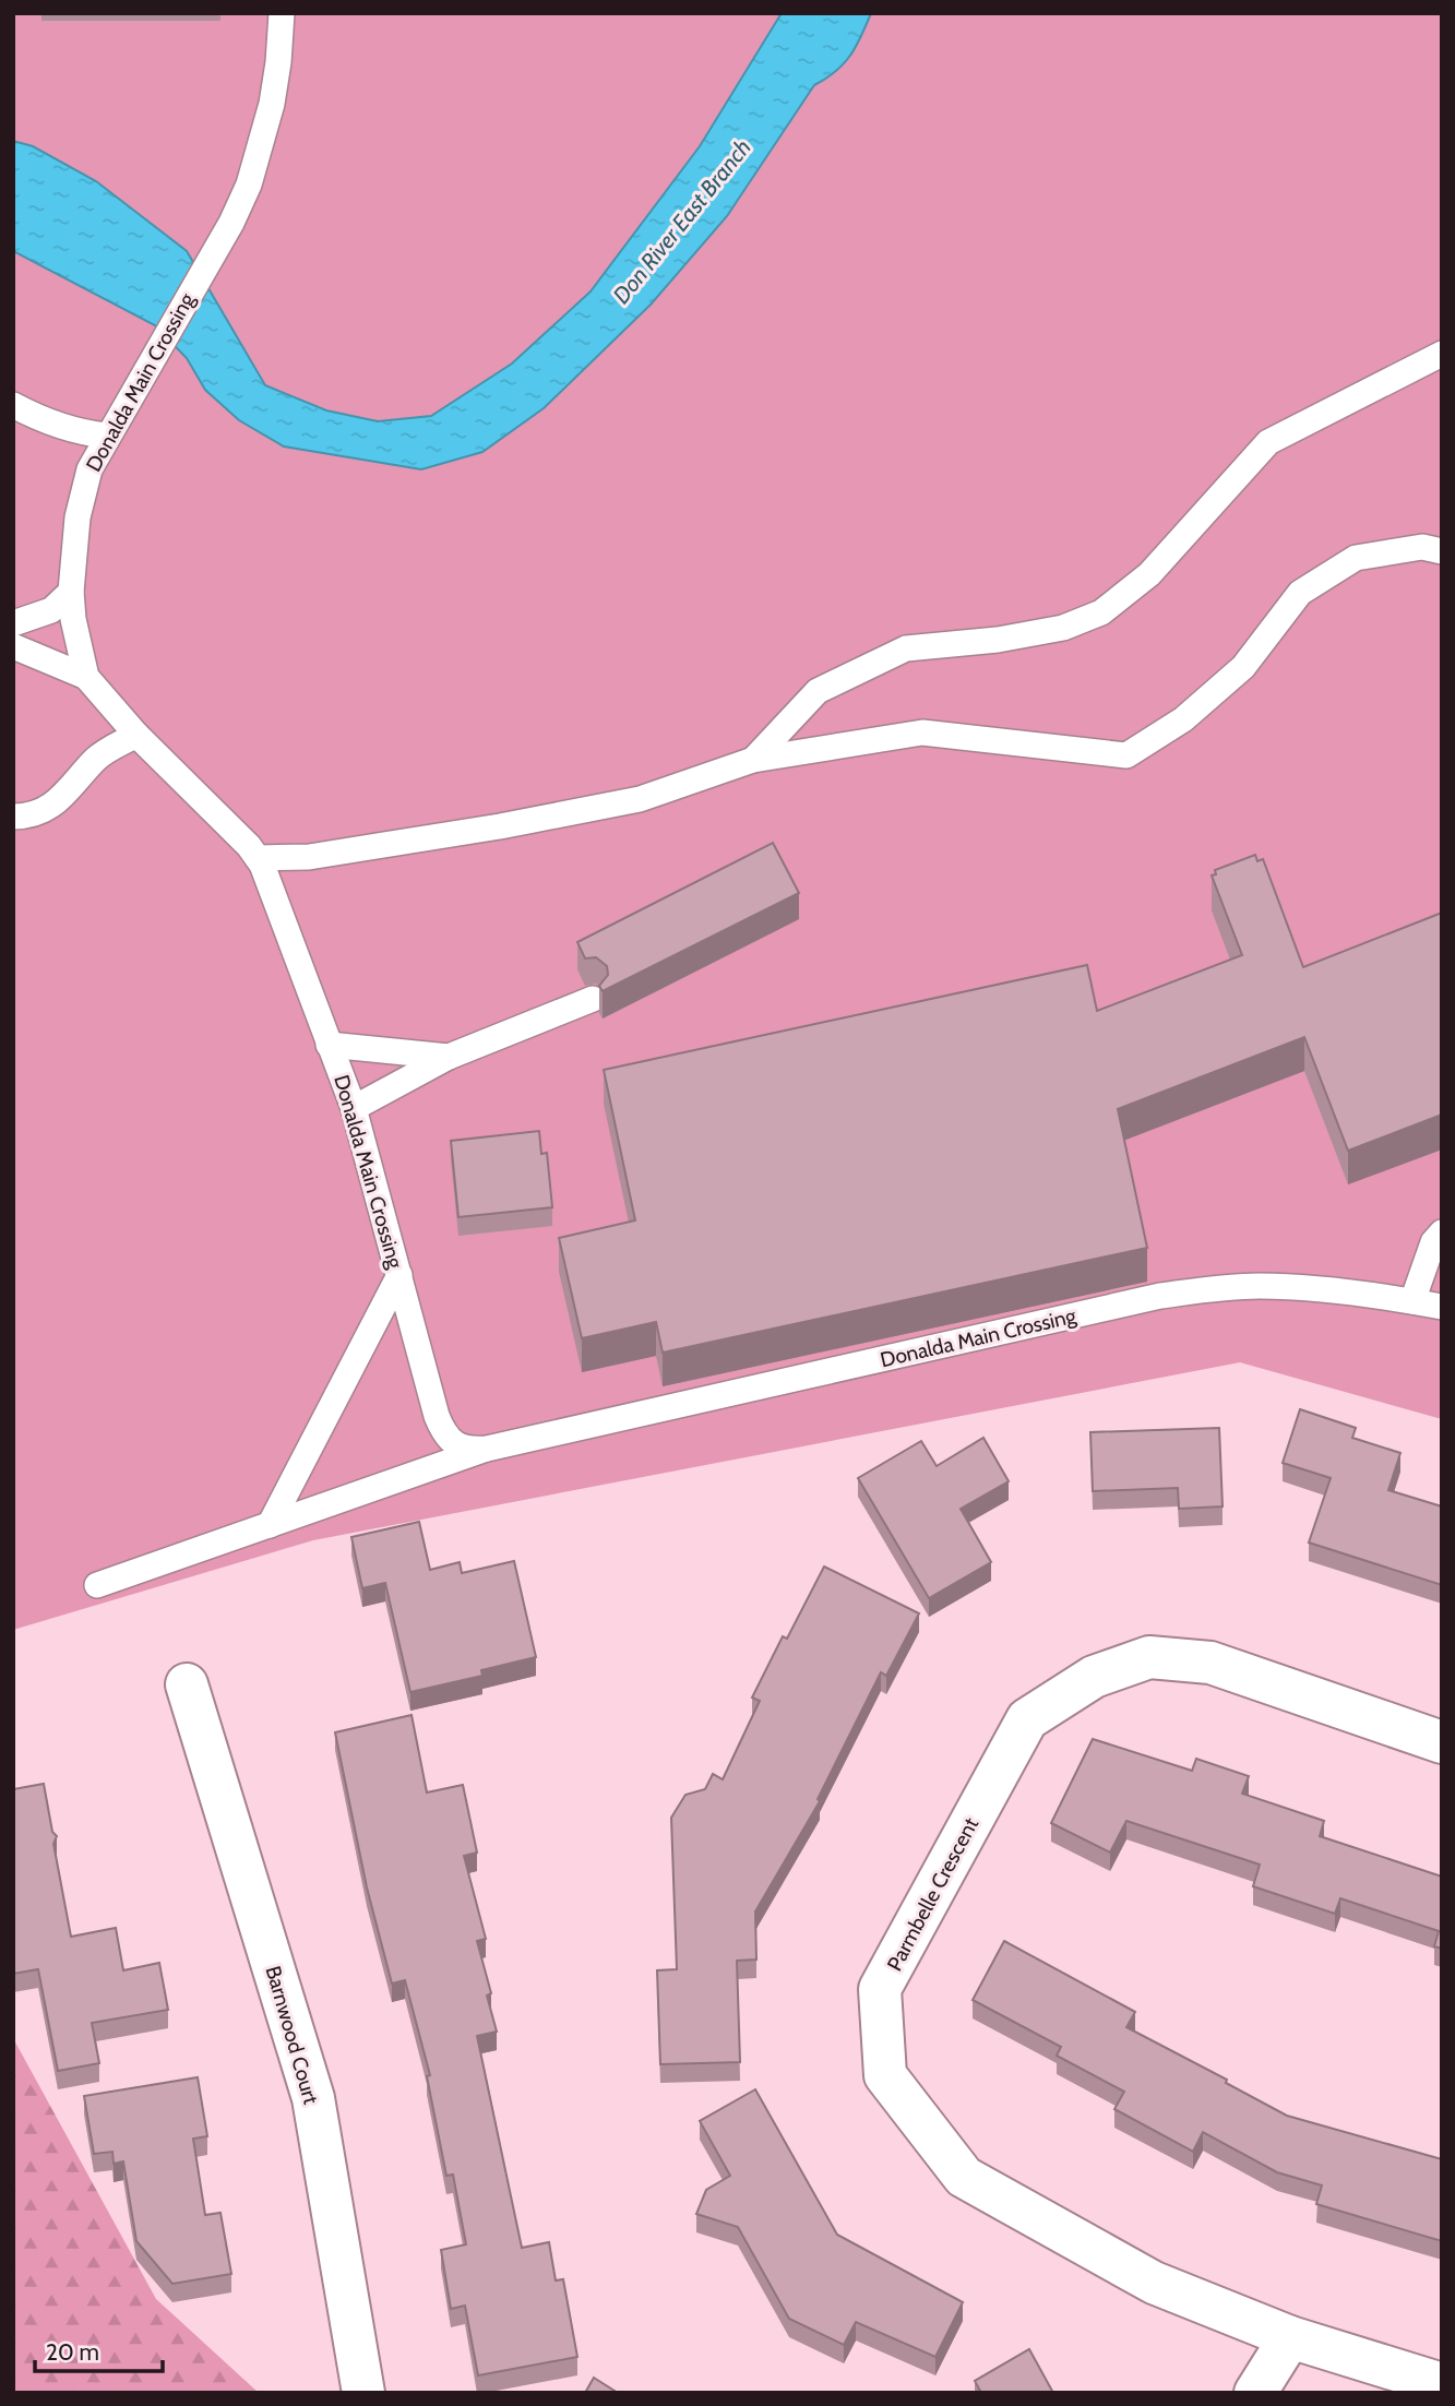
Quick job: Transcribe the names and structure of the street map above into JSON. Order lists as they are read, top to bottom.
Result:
{
  "streets": {
    "street": ["Parmbelle Crescent", "Barnwood Court"],
    "lane": ["Donalda Main Crossing"]
  },
  "water": ["Don River East Branch"],
  "scale_bar": "20 m"
}
